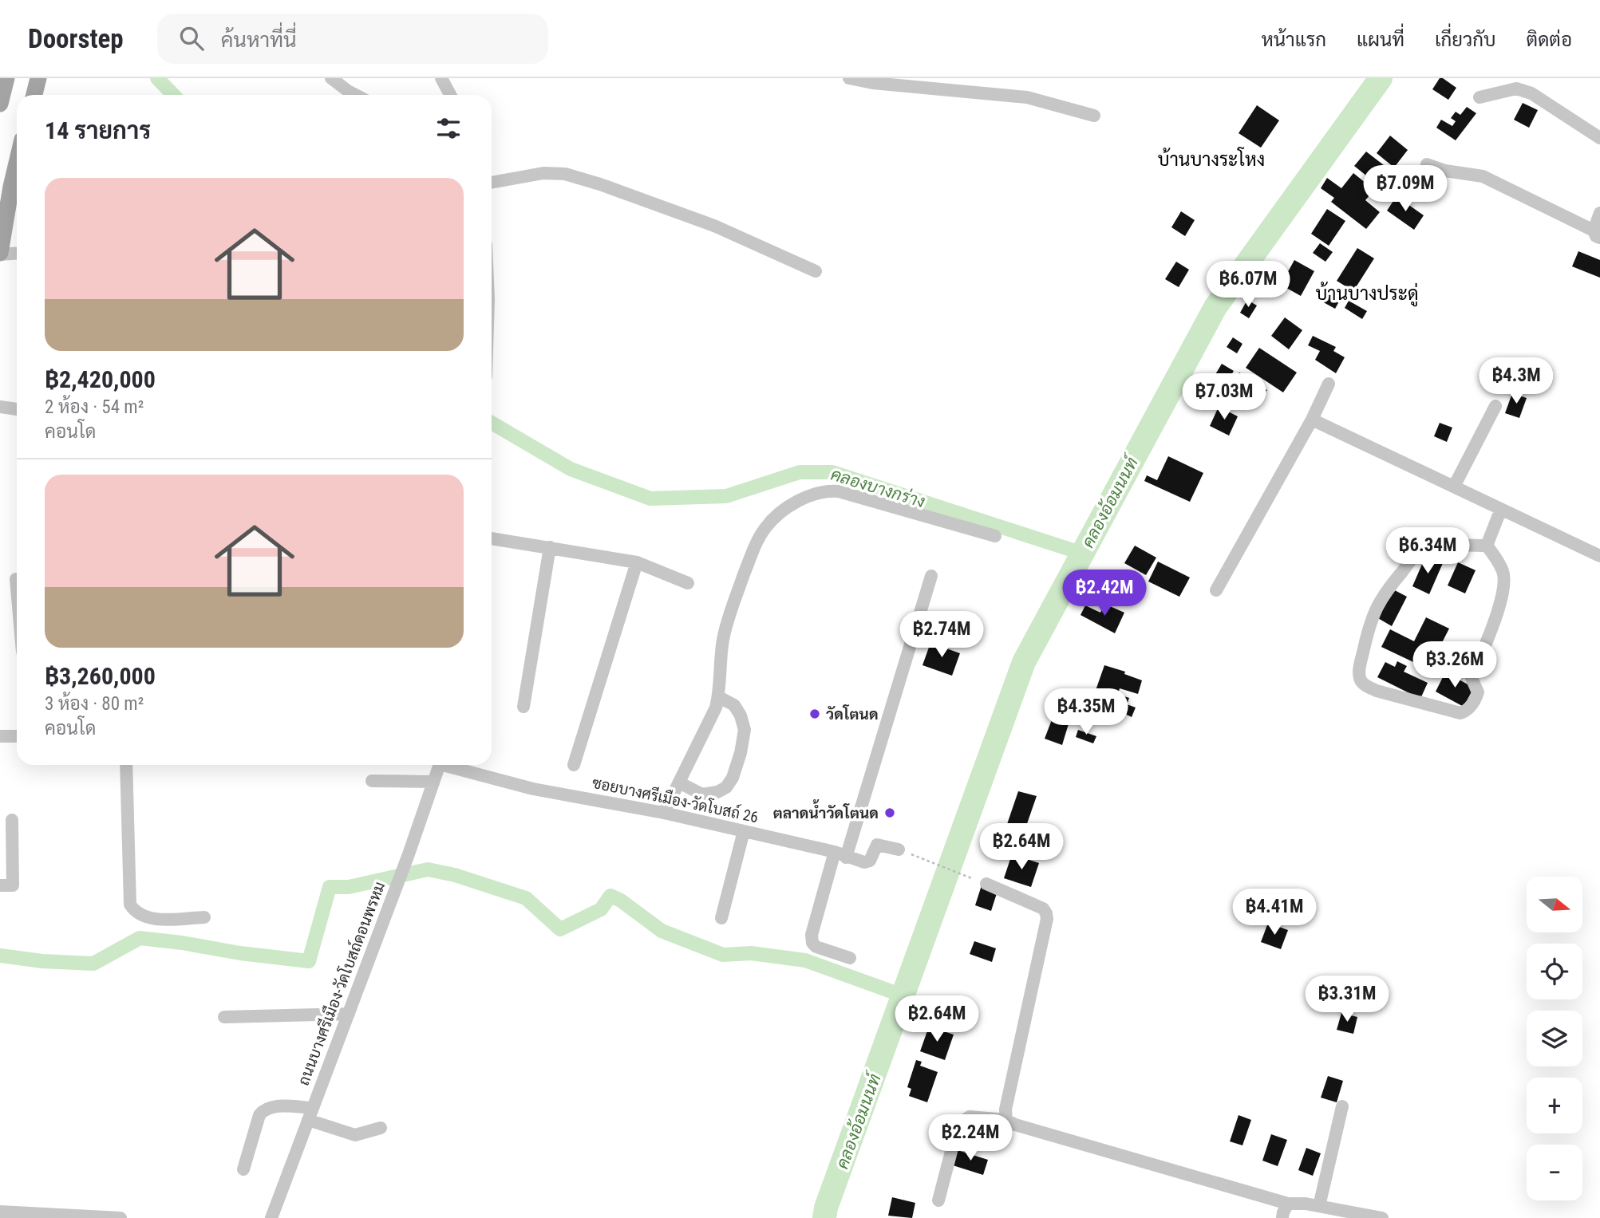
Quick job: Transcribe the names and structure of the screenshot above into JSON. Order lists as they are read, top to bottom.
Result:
{
  "streets": {
    "street": ["ซอยบางศรีเมือง-วัดโบสถ์ 26", "ถนนบางศรีเมือง-วัดโบสถ์ดอนพรหม"]
  },
  "districts": ["บ้านบางระโหง", "บ้านบางประดู่"],
  "water": ["คลองบางกร่าง", "คลองอ้อมนนท์"],
  "places": ["วัดโตนด", "ตลาดน้ำวัดโตนด"],
  "north": "right",
  "page": {
    "header": "Doorstep",
    "search": "ค้นหาที่นี่",
    "nav": [
      "หน้าแรก",
      "แผนที่",
      "เกี่ยวกับ",
      "ติดต่อ"
    ],
    "heading": "14 รายการ",
    "list": [
      {
        "name": "฿2,420,000",
        "note": "2 ห้อง · 54 m² · คอนโด"
      },
      {
        "name": "฿3,260,000",
        "note": "3 ห้อง · 80 m² · คอนโด"
      }
    ],
    "price": [
      "฿7.09M",
      "฿6.07M",
      "฿4.3M",
      "฿7.03M",
      "฿6.34M",
      "฿2.42M",
      "฿2.74M",
      "฿3.26M",
      "฿4.35M",
      "฿2.64M",
      "฿4.41M",
      "฿3.31M",
      "฿2.64M",
      "฿2.24M"
    ],
    "map_buttons": ["+", "−"]
  }
}
